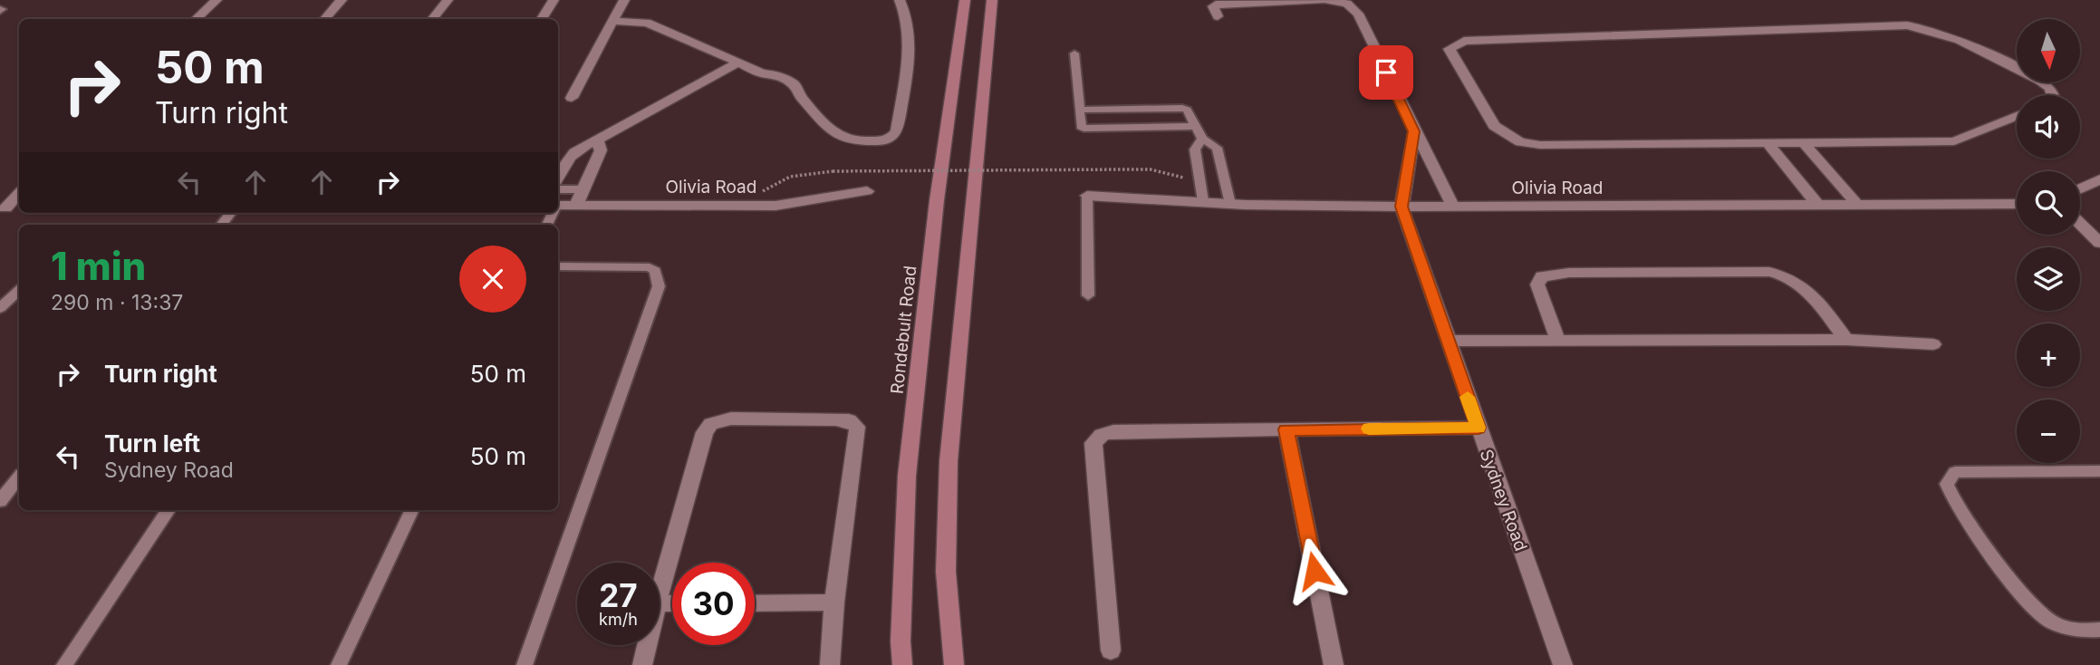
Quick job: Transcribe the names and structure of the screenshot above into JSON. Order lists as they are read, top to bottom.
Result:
{
  "streets": {
    "main road": ["Rondebult Road"],
    "street": ["Olivia Road", "Sydney Road"]
  },
  "crossings": [
    ["Olivia Road", "Sydney Road"]
  ],
  "north": "bottom",
  "page": {
    "map_buttons": ["+", "−"],
    "turn": ["50 m", "Turn right"],
    "heading": ["1 min", "290 m · 13:37"],
    "list": [
      {
        "name": "Turn right",
        "value": "50 m"
      },
      {
        "name": "Turn left",
        "note": "Sydney Road",
        "value": "50 m"
      }
    ],
    "speed": "27 km/h",
    "limit": "30"
  }
}
